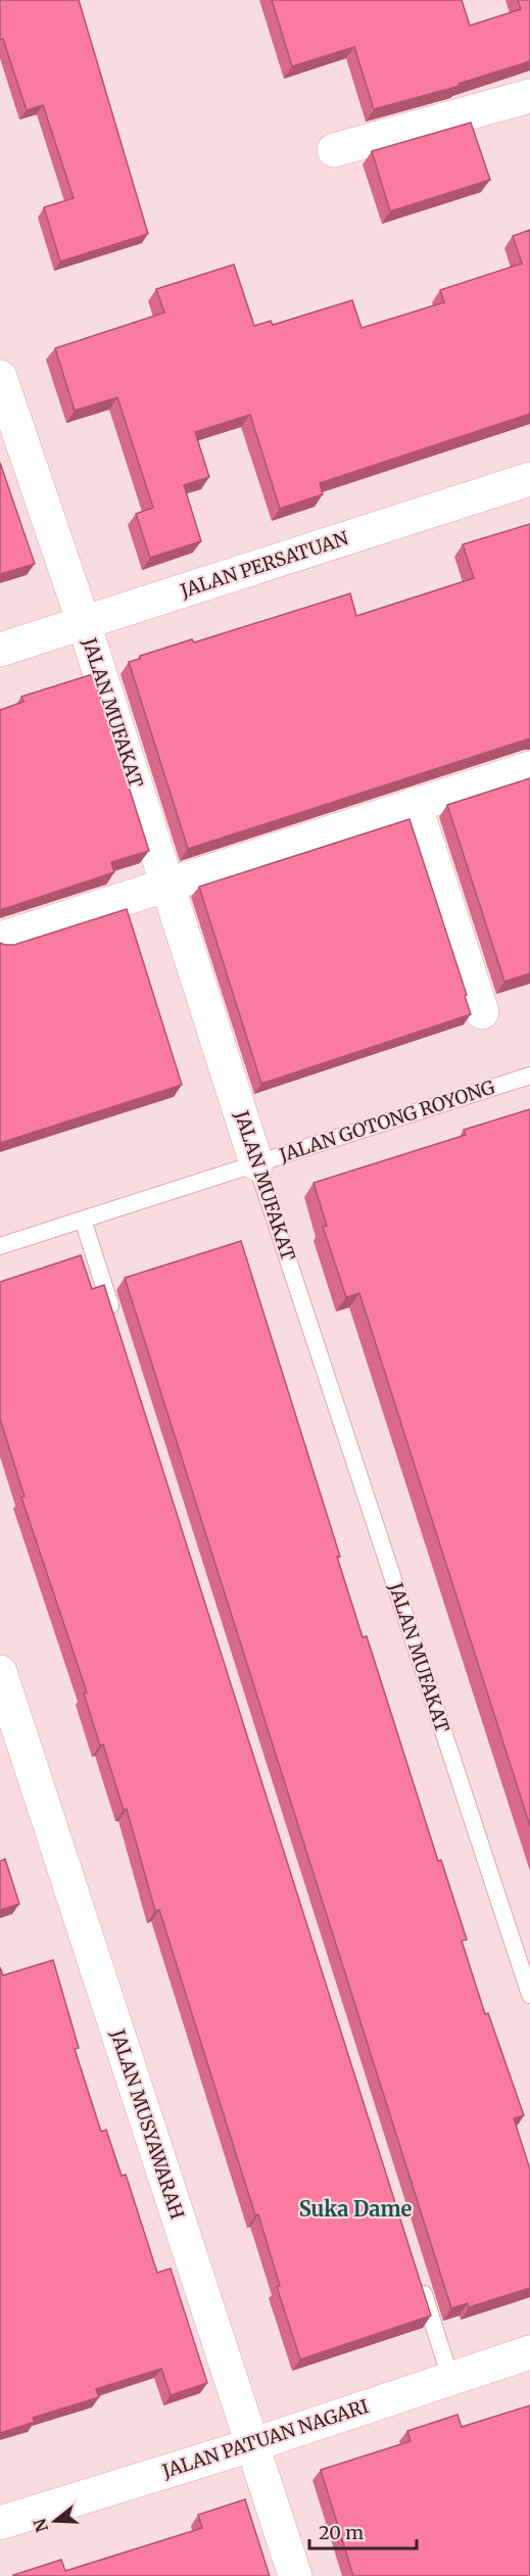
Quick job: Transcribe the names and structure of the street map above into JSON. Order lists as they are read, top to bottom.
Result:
{
  "streets": {
    "street": [
      "JALAN PERSATUAN",
      "JALAN MUFAKAT",
      "JALAN MUSYAWARAH",
      "JALAN PATUAN NAGARI"
    ],
    "lane": ["JALAN GOTONG ROYONG"]
  },
  "crossings": [
    ["JALAN PERSATUAN", "JALAN MUFAKAT"],
    ["JALAN MUFAKAT", "JALAN GOTONG ROYONG"],
    ["JALAN MUSYAWARAH", "JALAN PATUAN NAGARI"]
  ],
  "districts": ["Suka Dame"],
  "scale_bar": "20 m",
  "north": "left"
}
